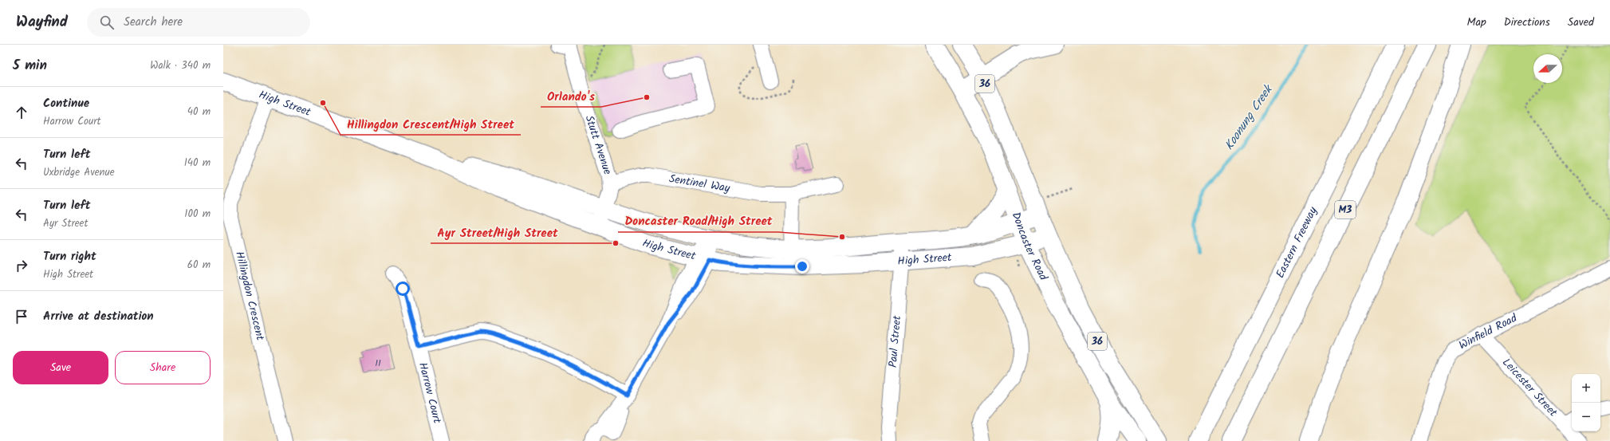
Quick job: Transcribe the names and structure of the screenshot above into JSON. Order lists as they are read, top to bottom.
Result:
{
  "streets": {
    "main road": [
      "36",
      "High Street",
      "M3",
      "Eastern Freeway",
      "Doncaster Road"
    ],
    "street": [
      "Stutt Avenue",
      "Sentinel Way",
      "Hillingdon Crescent",
      "Winfield Road",
      "Paul Street",
      "Leicester Street",
      "Harrow Court"
    ]
  },
  "crossings": [
    ["High Street", "Stutt Avenue"],
    ["High Street", "Doncaster Road"],
    ["High Street", "Hillingdon Crescent"],
    ["High Street", "Paul Street"],
    ["Stutt Avenue", "Sentinel Way"],
    ["Winfield Road", "Leicester Street"]
  ],
  "water": ["Koonung Creek"],
  "places": [
    "Orlando's",
    "Hillingdon Crescent/High Street",
    "Doncaster Road/High Street",
    "Ayr Street/High Street"
  ],
  "house_numbers": ["11"],
  "north": "left",
  "page": {
    "header": "Wayfind",
    "search": "Search here",
    "nav": ["Map", "Directions", "Saved"],
    "heading": ["5 min", "Walk · 340 m"],
    "list": [
      ["Continue", "Harrow Court", "40 m"],
      ["Turn left", "Uxbridge Avenue", "140 m"],
      ["Turn left", "Ayr Street", "100 m"],
      ["Turn right", "High Street", "60 m"],
      "Arrive at destination"
    ],
    "buttons": ["Save", "Share"],
    "map_buttons": ["+", "−"]
  }
}
